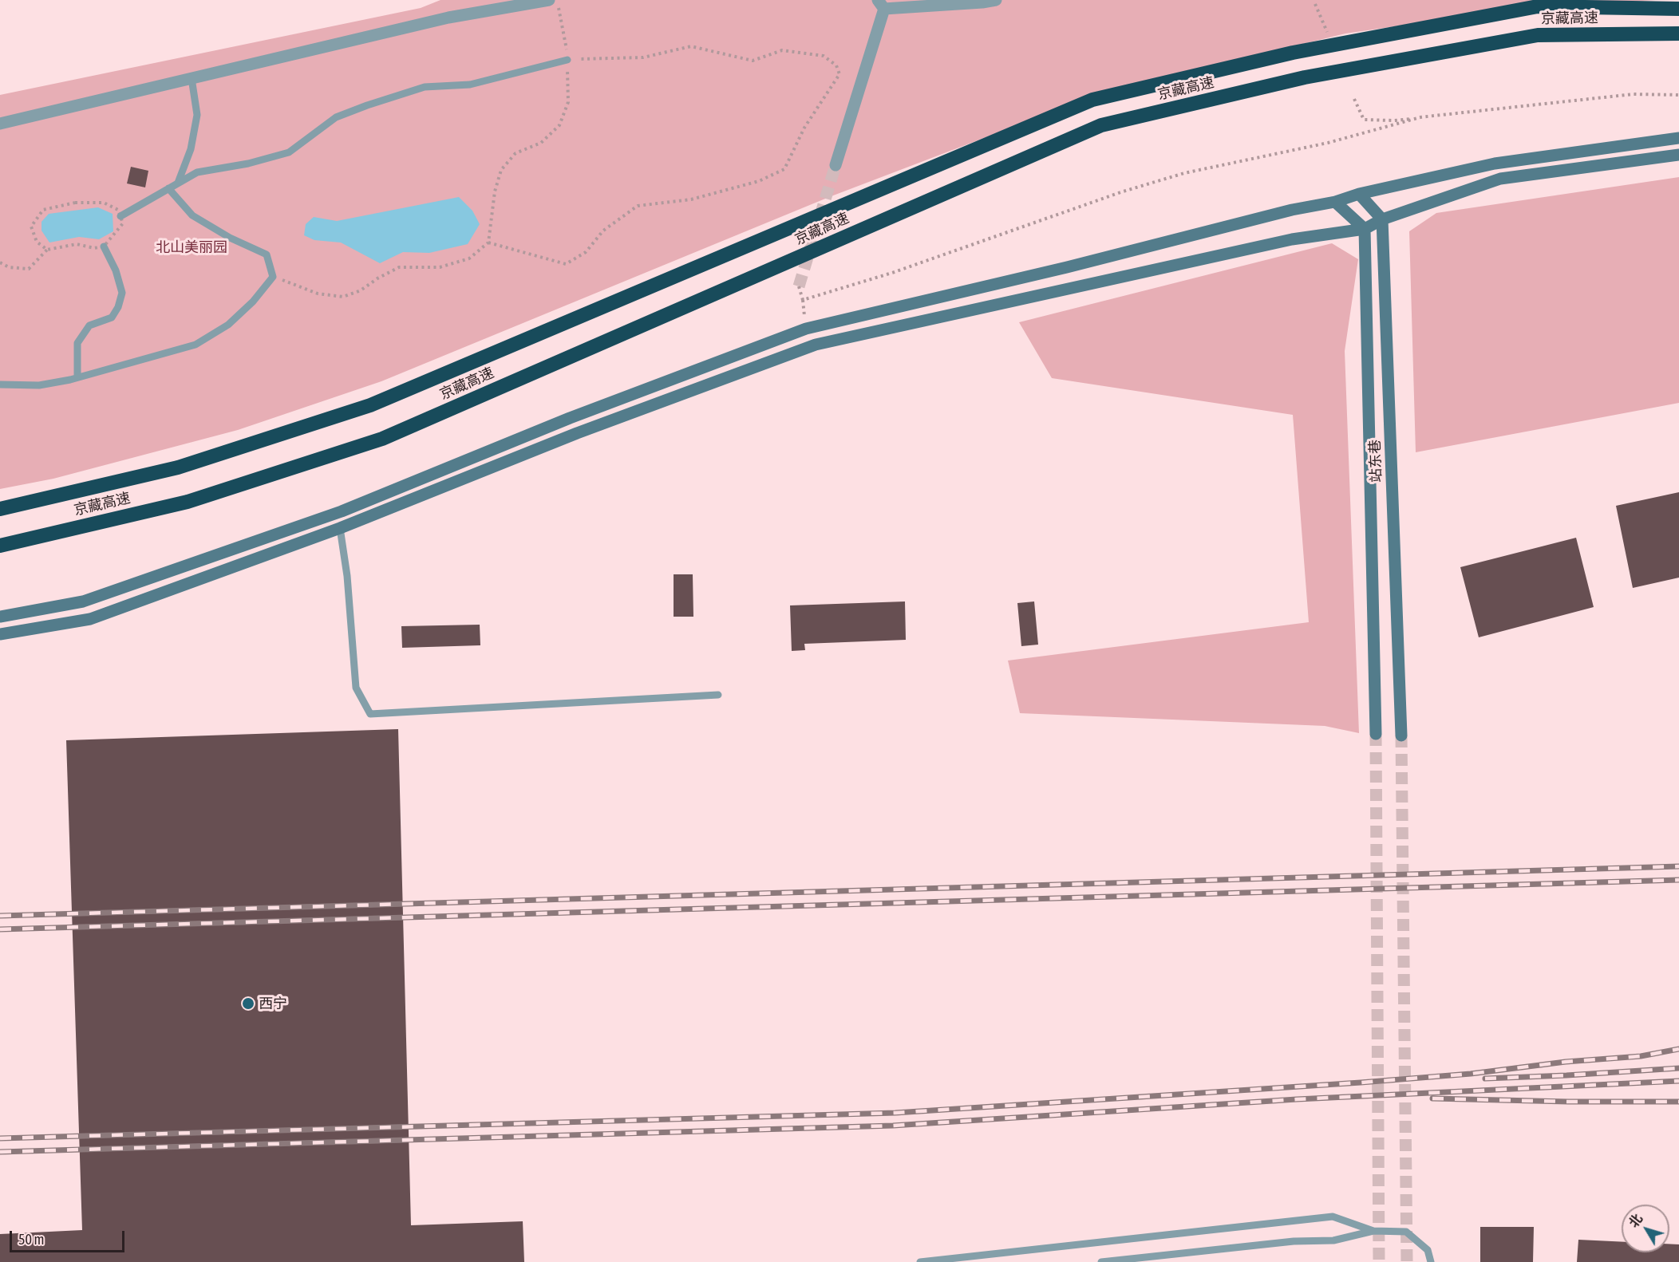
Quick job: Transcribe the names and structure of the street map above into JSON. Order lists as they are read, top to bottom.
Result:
{
  "streets": {
    "highway": ["京藏高速"],
    "main road": ["站东巷"]
  },
  "parks": ["北山美丽园"],
  "places": ["西宁"],
  "scale_bar": "50 m",
  "north": "top left"
}
